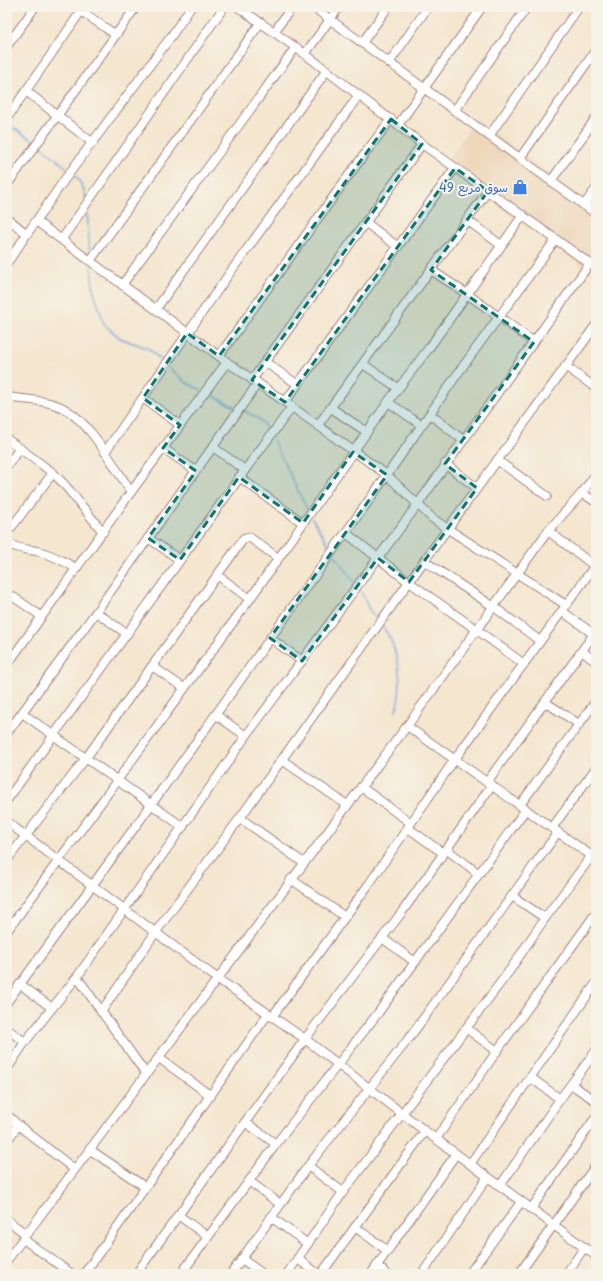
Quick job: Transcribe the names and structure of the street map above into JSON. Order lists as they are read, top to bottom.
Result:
{
  "places": {
    "shop": ["سوق مربع 49"]
  }
}
